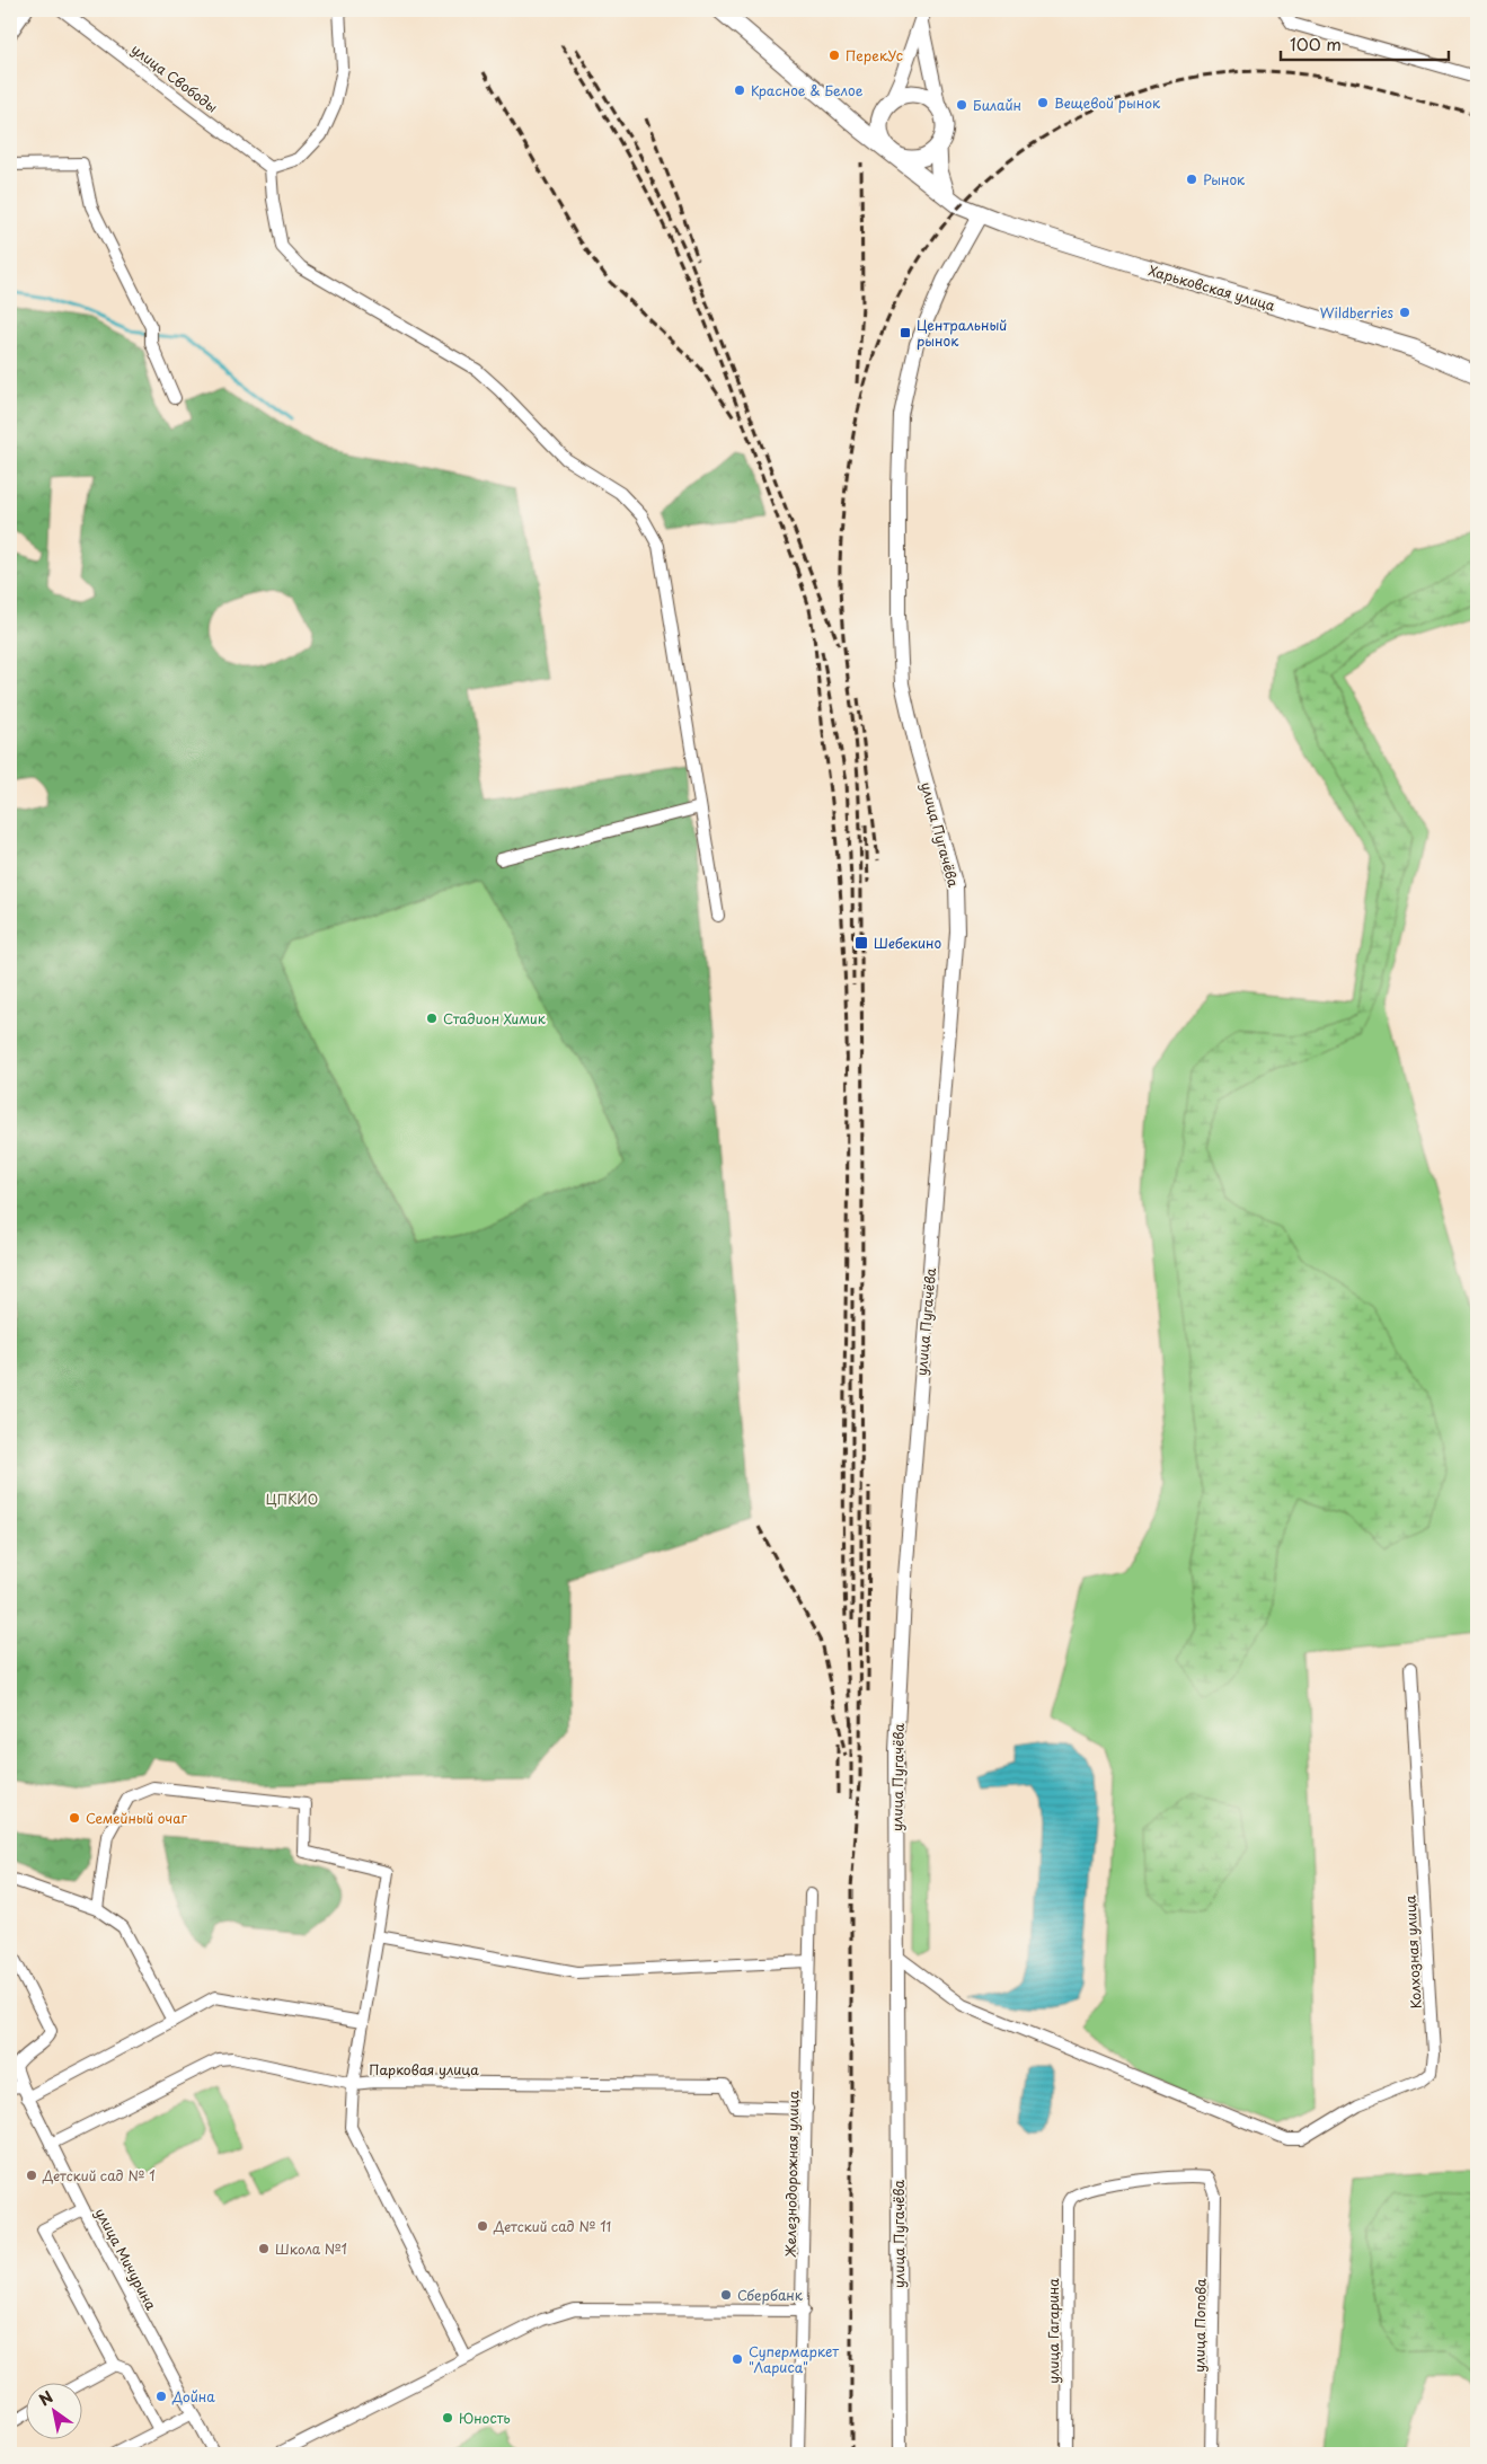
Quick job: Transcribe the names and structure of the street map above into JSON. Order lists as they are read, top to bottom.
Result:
{
  "streets": {
    "main road": ["Харьковская улица"],
    "street": [
      "улица Свободы",
      "улица Пугачёва",
      "Колхозная улица",
      "Парковая улица",
      "Железнодорожная улица",
      "улица Мичурина",
      "улица Попова",
      "улица Гагарина"
    ]
  },
  "crossings": [
    ["Харьковская улица", "улица Пугачёва"],
    ["улица Пугачёва", "Колхозная улица"],
    ["Парковая улица", "Железнодорожная улица"],
    ["Парковая улица", "улица Мичурина"],
    ["улица Попова", "улица Гагарина"]
  ],
  "parks": ["ЦПКИО"],
  "places": {
    "other": [
      "ПерекУс",
      "Красное & Белое",
      "Вещевой рынок",
      "Билайн",
      "Рынок",
      "Wildberries",
      "Стадион Химик",
      "Семейный очаг",
      "Детский сад № 1",
      "Детский сад № 11",
      "Школа №1",
      "Сбербанк",
      "Супермаркет \"Лариса\"",
      "Дойна",
      "Юность"
    ],
    "transit": ["Центральный рынок", "Шебекино"]
  },
  "scale_bar": "100 m",
  "north": "top left"
}
